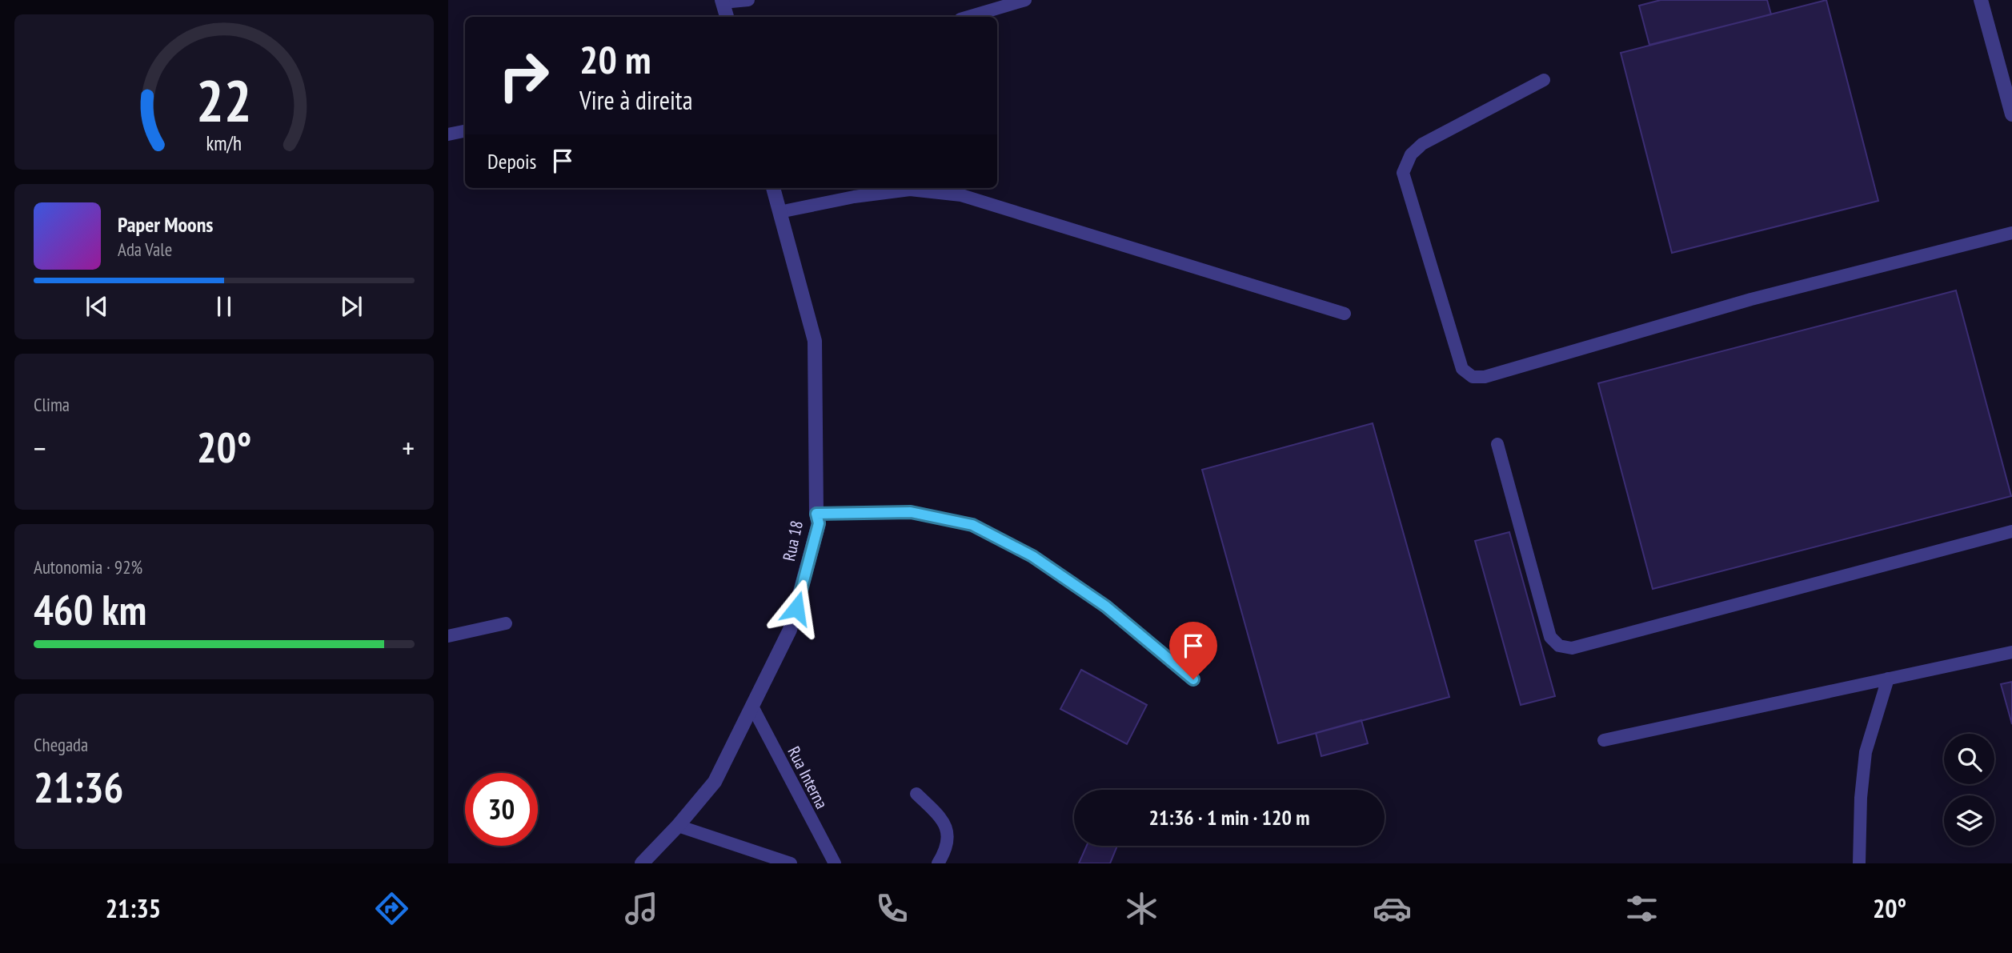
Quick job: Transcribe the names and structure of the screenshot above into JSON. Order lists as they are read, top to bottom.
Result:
{
  "streets": {
    "street": ["Rua 18"],
    "lane": ["Rua Interna"]
  },
  "crossings": [
    ["Rua 18", "Rua Interna"]
  ],
  "page": {
    "turn": ["20 m", "Vire à direita"],
    "then": "Depois",
    "song": ["Paper Moons", "Ada Vale"],
    "tile": [
      "Clima",
      ["Autonomia · 92%", "460 km"],
      ["Chegada", "21:36"]
    ],
    "heat": ["−", "20°", "+"],
    "limit": "30",
    "trip": "21:36 · 1 min · 120 m",
    "tabs": ["21:35", "20°"],
    "gauge": ["22", "km/h"]
  }
}
